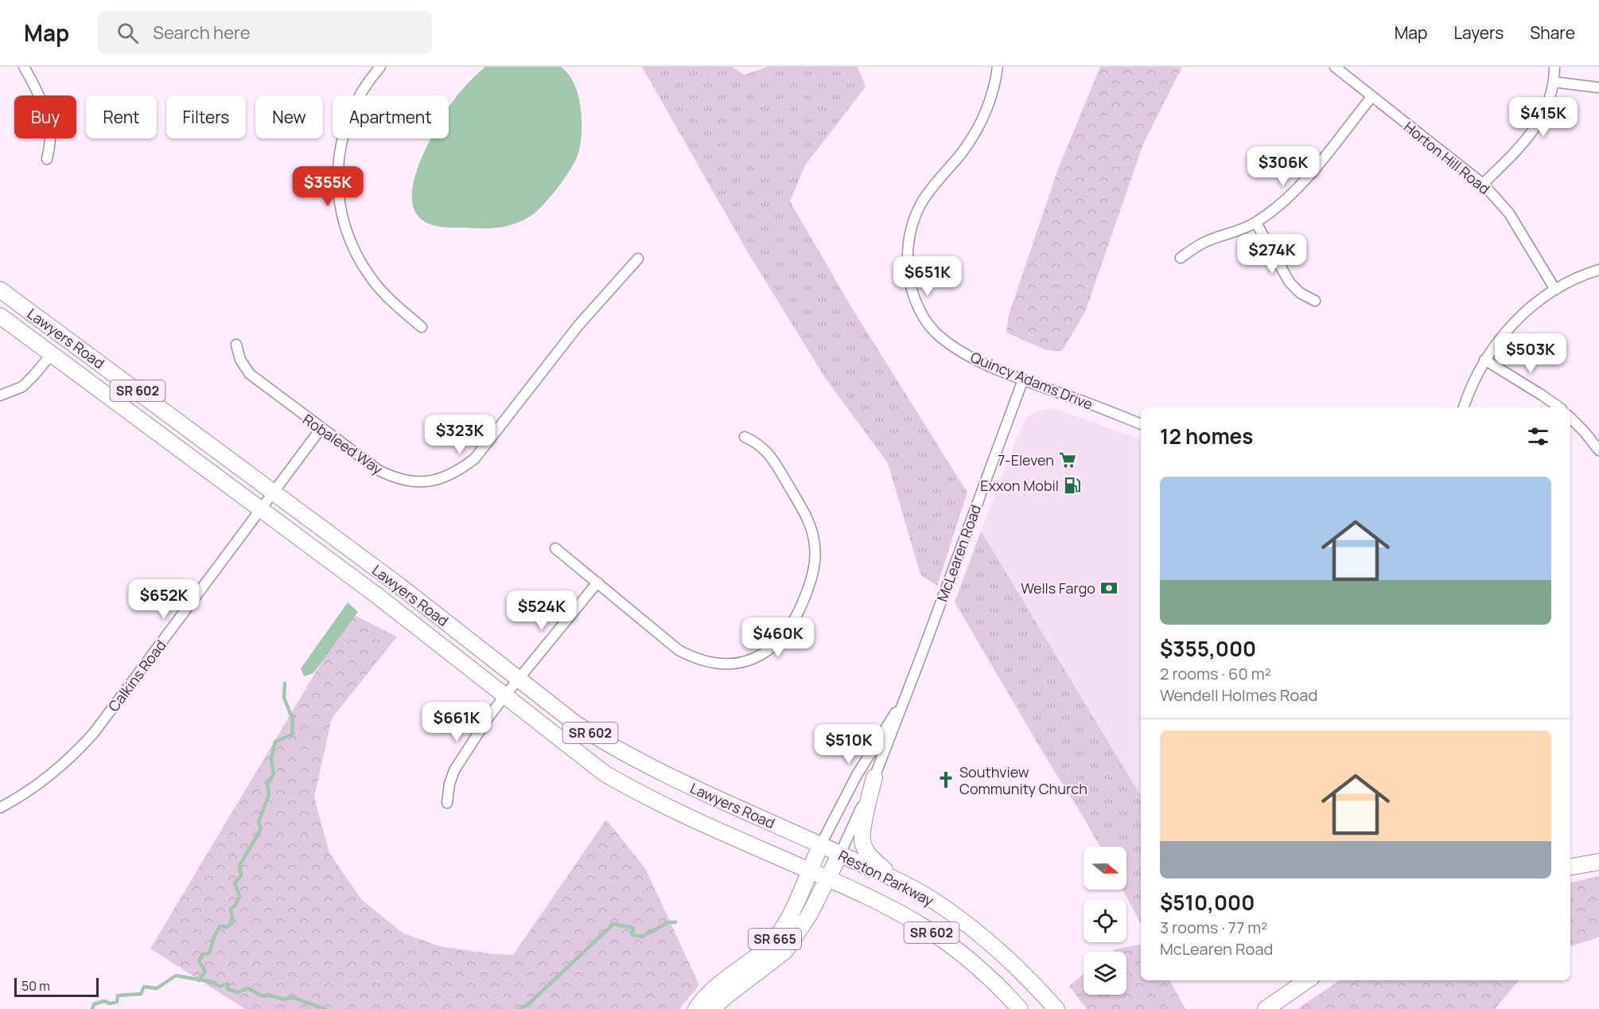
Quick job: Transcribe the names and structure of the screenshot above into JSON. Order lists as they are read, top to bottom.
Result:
{
  "streets": {
    "main road": [
      "Lawyers Road",
      "SR 602",
      "Reston Parkway",
      "SR 665"
    ],
    "street": [
      "Horton Hill Road",
      "Quincy Adams Drive",
      "Robaleed Way",
      "McLearen Road",
      "Calkins Road"
    ]
  },
  "crossings": [
    ["Lawyers Road", "McLearen Road"],
    ["Lawyers Road", "Calkins Road"],
    ["Lawyers Road", "Reston Parkway"],
    ["Lawyers Road", "SR 665"],
    ["Quincy Adams Drive", "McLearen Road"],
    ["Robaleed Way", "Calkins Road"],
    ["McLearen Road", "Reston Parkway"],
    ["McLearen Road", "SR 665"],
    ["Reston Parkway", "SR 665"]
  ],
  "places": {
    "supermarket": ["7-Eleven"],
    "fuel station": ["Exxon Mobil"],
    "bank": ["Wells Fargo"],
    "church": ["Southview Community Church"]
  },
  "scale_bar": "50 m",
  "north": "right",
  "page": {
    "header": "Map",
    "search": "Search here",
    "nav": ["Map", "Layers", "Share"],
    "chip": [
      "Buy",
      "Rent",
      "Filters",
      "New",
      "Apartment"
    ],
    "price": [
      "$415K",
      "$306K",
      "$355K",
      "$274K",
      "$651K",
      "$503K",
      "$323K",
      "$652K",
      "$524K",
      "$460K",
      "$661K",
      "$510K"
    ],
    "heading": "12 homes",
    "list": [
      {
        "name": "$355,000",
        "note": "2 rooms · 60 m² · Wendell Holmes Road"
      },
      {
        "name": "$510,000",
        "note": "3 rooms · 77 m² · McLearen Road"
      }
    ],
    "scale": "50 m"
  }
}
